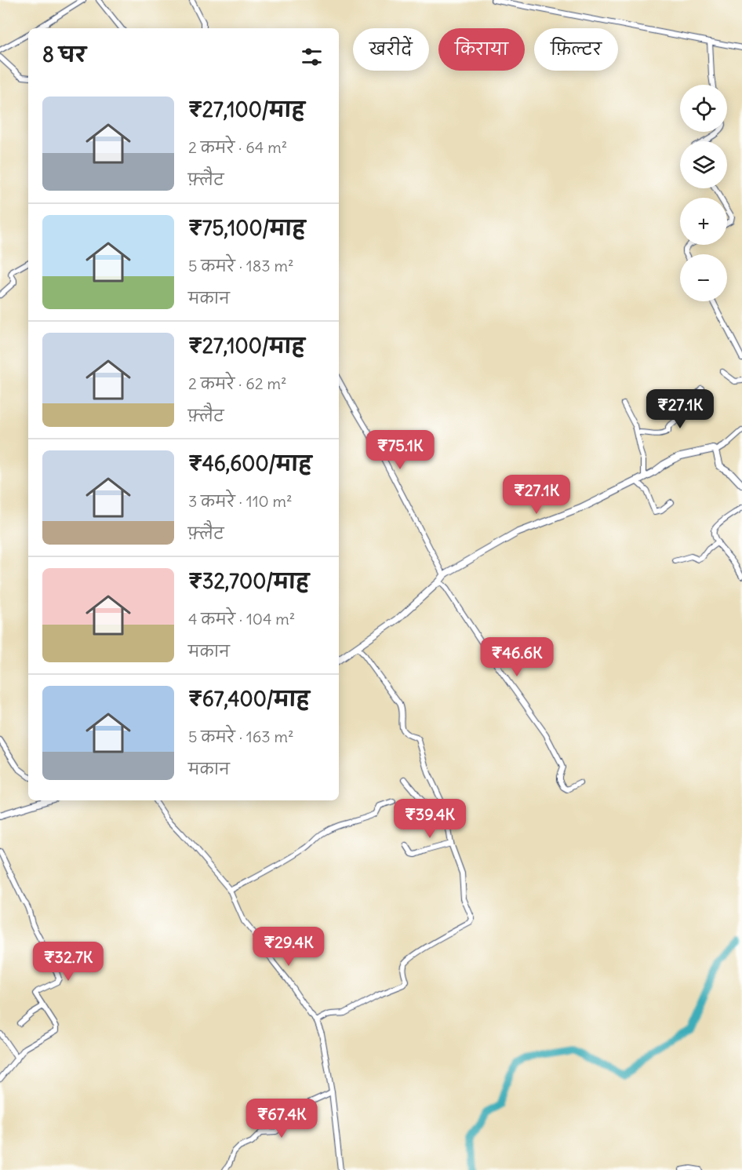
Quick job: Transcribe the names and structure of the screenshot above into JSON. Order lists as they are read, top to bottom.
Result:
{
  "page": {
    "chip": ["खरीदें", "किराया", "फ़िल्टर"],
    "heading": "8 घर",
    "map_buttons": ["+", "−"],
    "list": [
      {
        "name": "₹27,100/माह",
        "note": "2 कमरे · 64 m² · फ़्लैट"
      },
      {
        "name": "₹75,100/माह",
        "note": "5 कमरे · 183 m² · मकान"
      },
      {
        "name": "₹27,100/माह",
        "note": "2 कमरे · 62 m² · फ़्लैट"
      },
      {
        "name": "₹46,600/माह",
        "note": "3 कमरे · 110 m² · फ़्लैट"
      },
      {
        "name": "₹32,700/माह",
        "note": "4 कमरे · 104 m² · मकान"
      },
      {
        "name": "₹67,400/माह",
        "note": "5 कमरे · 163 m² · मकान"
      }
    ],
    "price": [
      "₹27.1K",
      "₹75.1K",
      "₹27.1K",
      "₹46.6K",
      "₹39.4K",
      "₹29.4K",
      "₹32.7K",
      "₹67.4K"
    ]
  }
}
